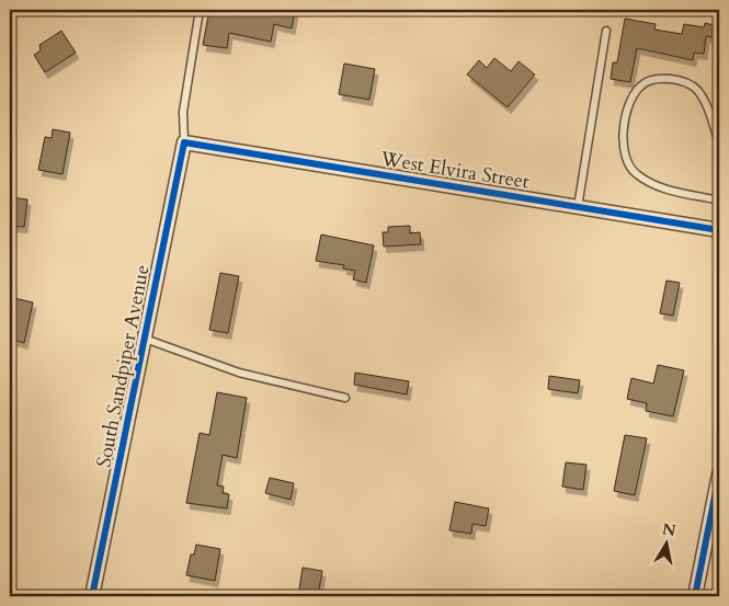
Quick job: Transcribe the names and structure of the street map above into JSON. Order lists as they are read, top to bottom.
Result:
{
  "streets": {
    "street": ["West Elvira Street", "South Sandpiper Avenue"]
  },
  "crossings": [
    ["West Elvira Street", "South Sandpiper Avenue"]
  ],
  "north": "top"
}
